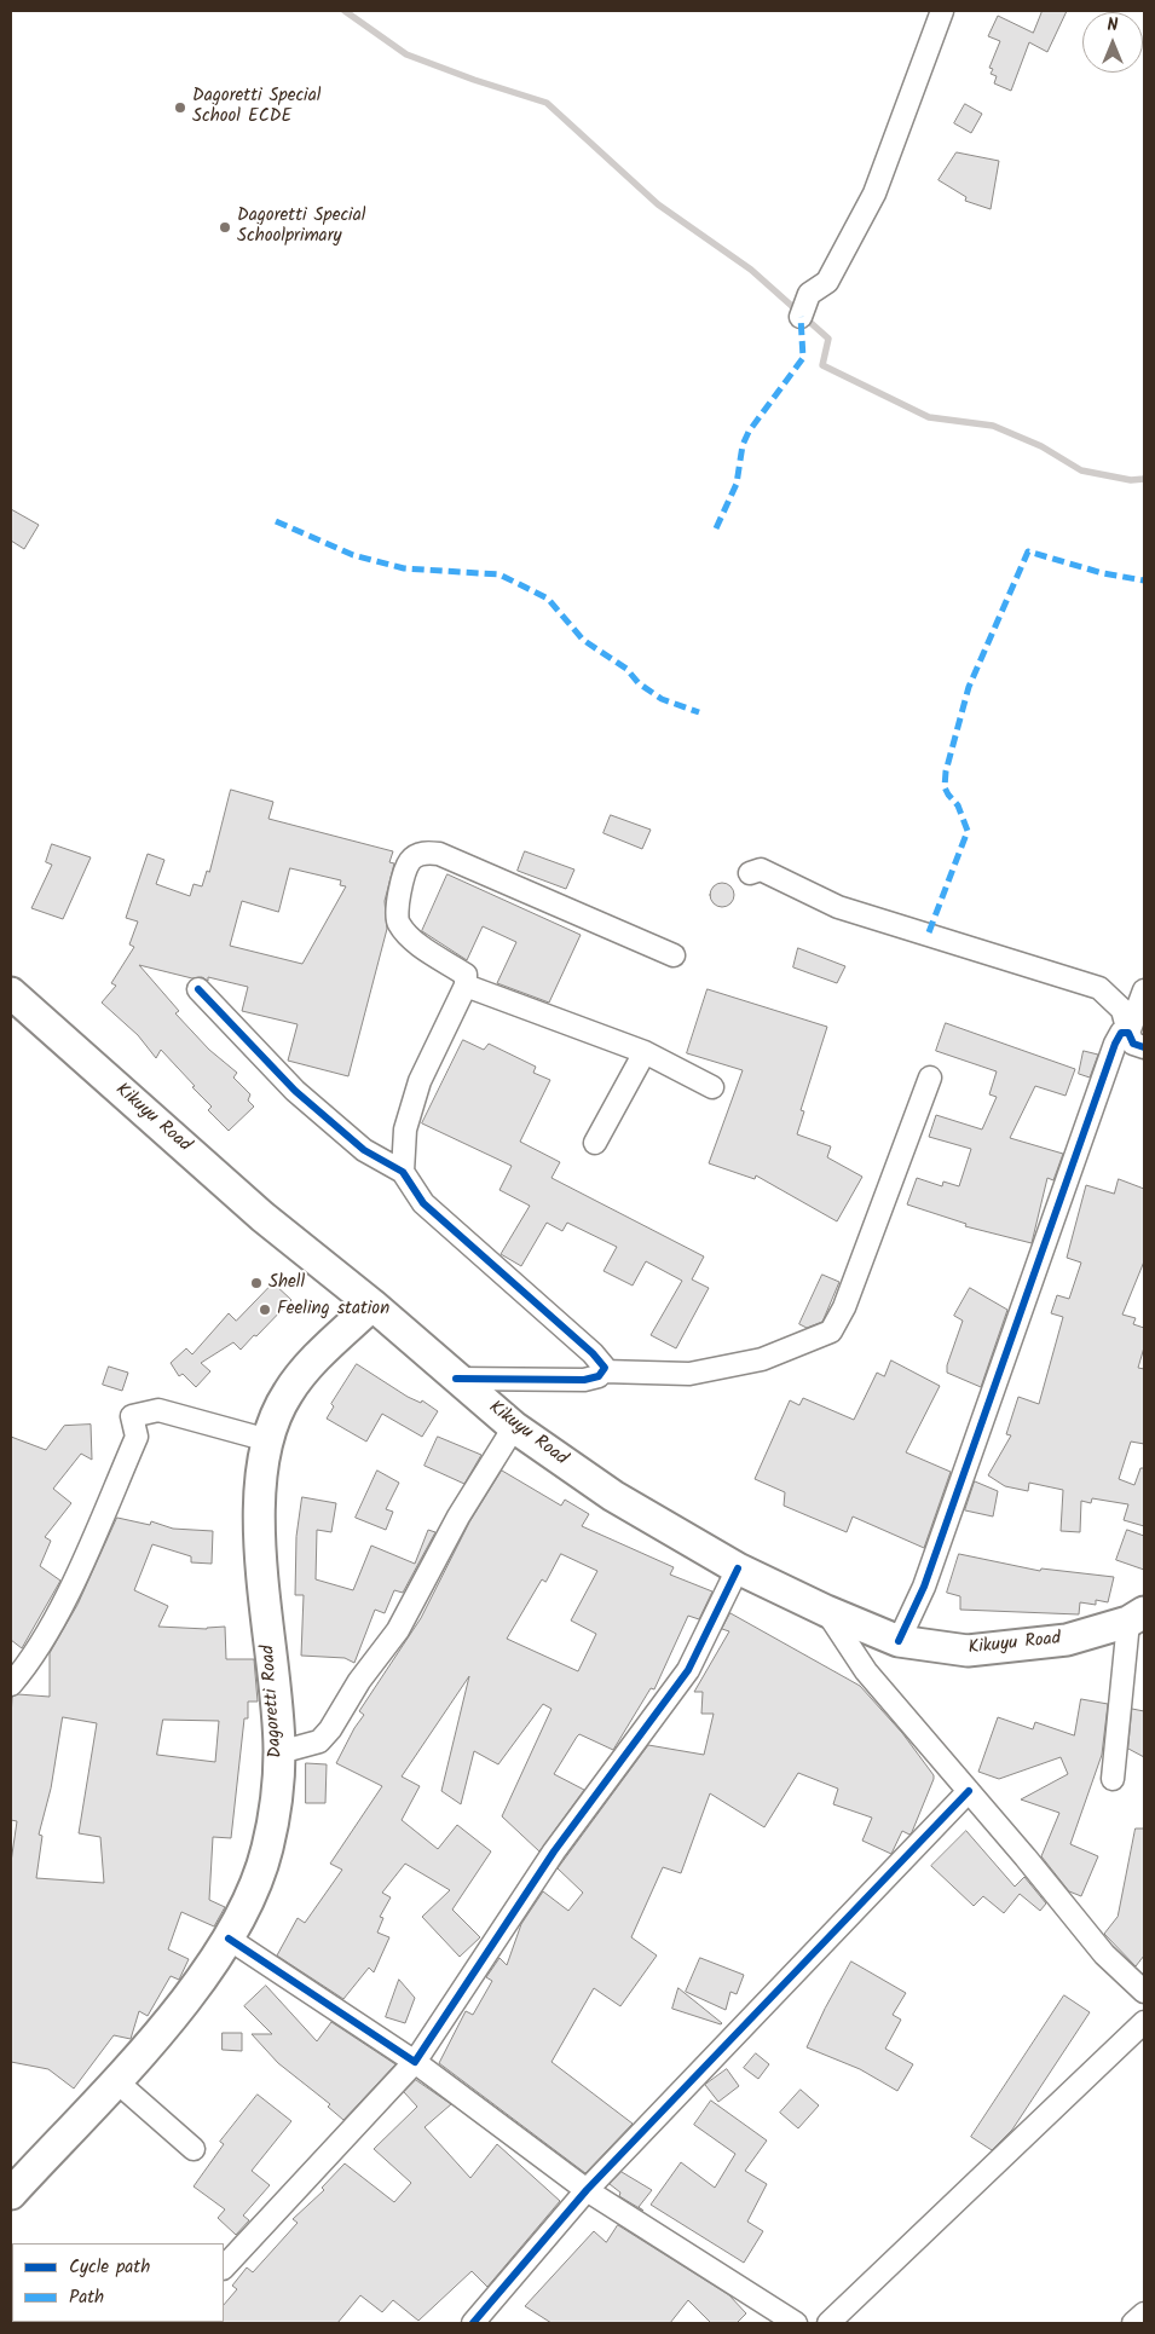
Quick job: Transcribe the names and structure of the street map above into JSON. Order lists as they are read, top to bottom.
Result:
{
  "streets": {
    "main road": ["Kikuyu Road", "Dagoretti Road"]
  },
  "crossings": [
    ["Kikuyu Road", "Dagoretti Road"]
  ],
  "places": [
    "Dagoretti Special School ECDE",
    "Dagoretti Special Schoolprimary",
    "Shell",
    "Feeling station"
  ],
  "legend": ["Cycle path", "Path"],
  "north": "top"
}
